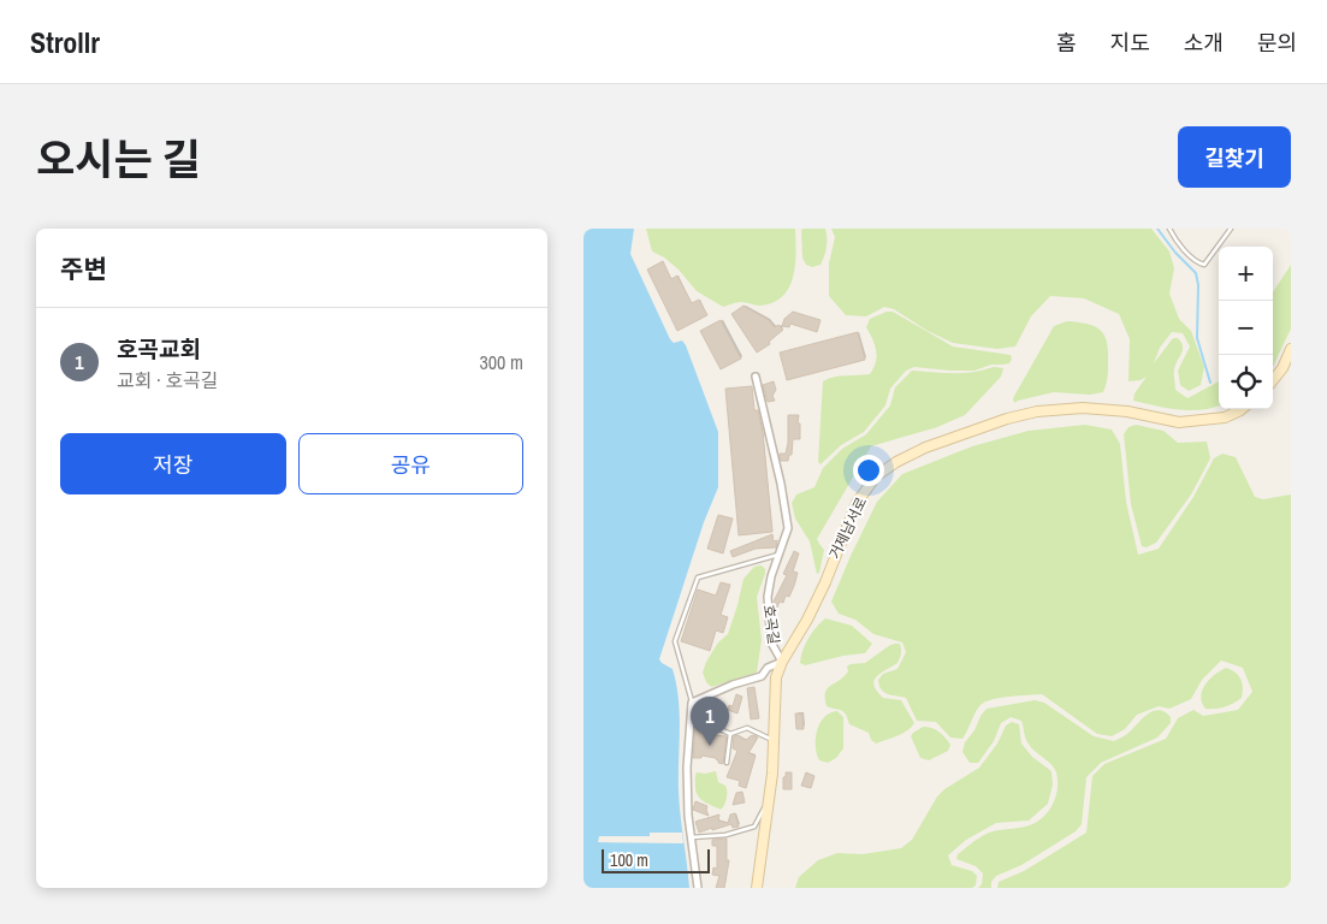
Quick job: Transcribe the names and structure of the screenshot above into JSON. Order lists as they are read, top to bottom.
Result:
{
  "streets": {
    "main road": ["거제남서로"],
    "street": ["호곡길"]
  },
  "crossings": [
    ["거제남서로", "호곡길"]
  ],
  "scale_bar": "100 m",
  "page": {
    "header": "Strollr",
    "nav": [
      "홈",
      "지도",
      "소개",
      "문의"
    ],
    "title": "오시는 길",
    "buttons": [
      "길찾기",
      ["저장", "공유"]
    ],
    "heading": "주변",
    "map_buttons": ["+", "−"],
    "list": [
      {
        "mark": "1",
        "name": "호곡교회",
        "note": "교회 · 호곡길",
        "value": "300 m"
      }
    ],
    "pins": "1",
    "scale": "100 m"
  }
}
